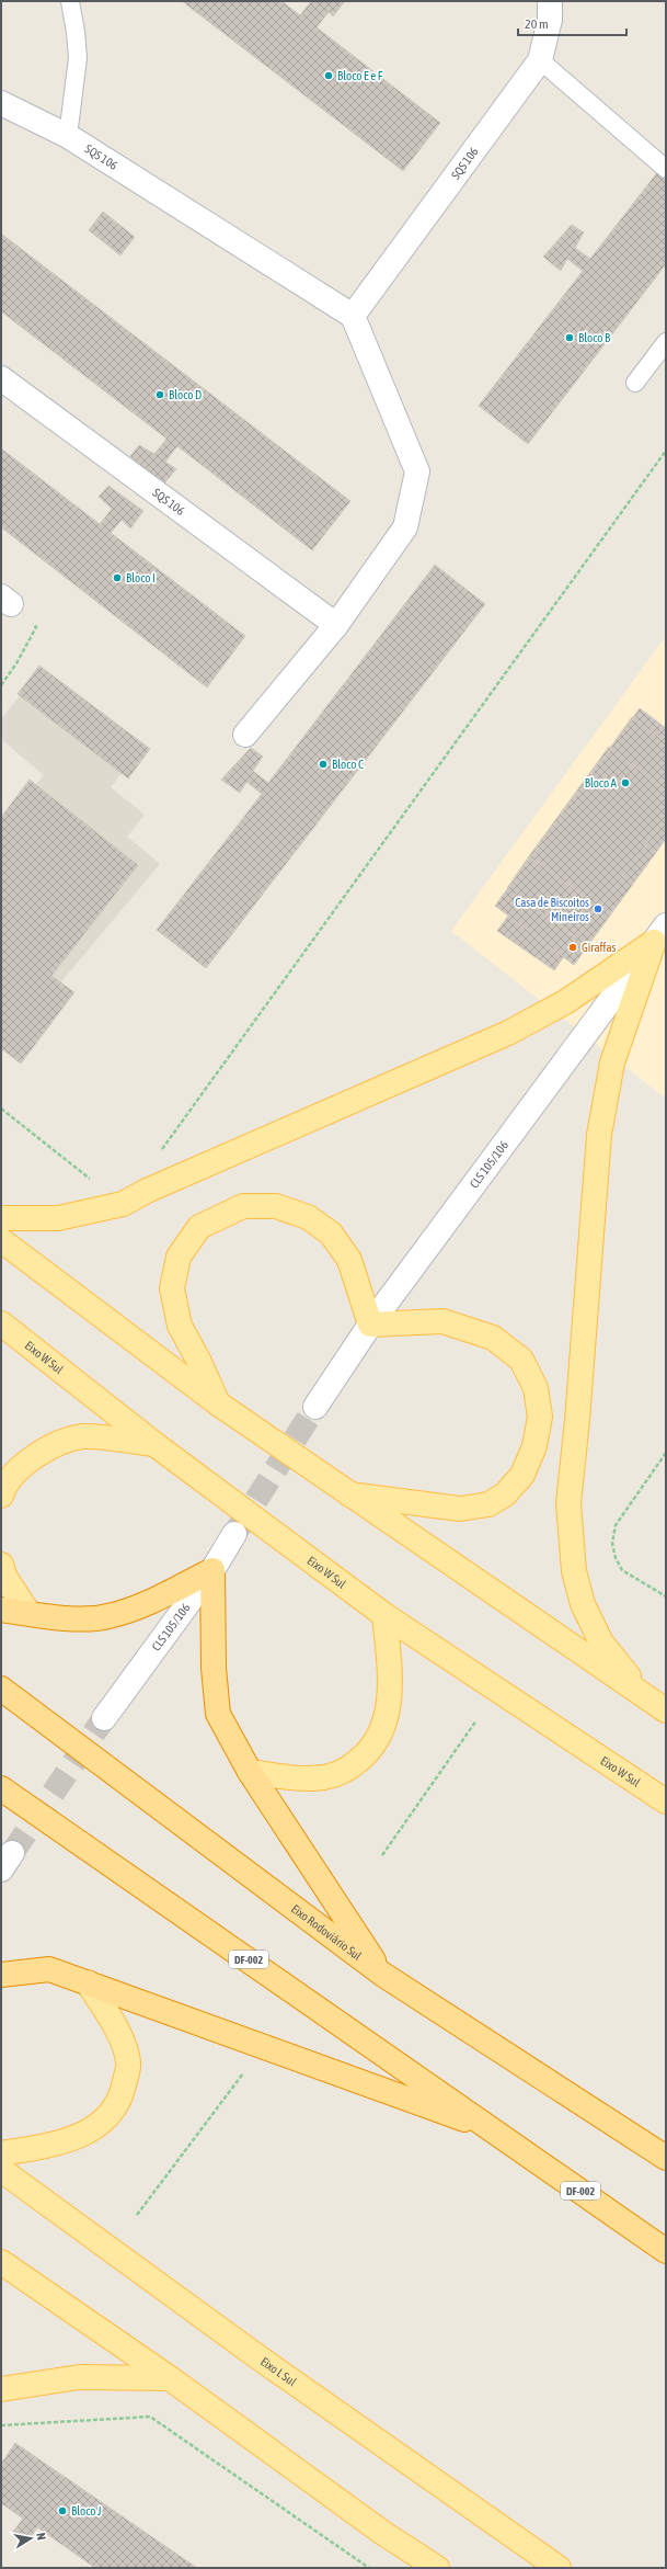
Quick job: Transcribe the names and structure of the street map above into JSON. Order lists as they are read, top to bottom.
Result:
{
  "streets": {
    "highway": ["Eixo Rodoviário Sul", "DF-002"],
    "main road": ["Eixo W Sul", "Eixo L Sul"],
    "street": ["SQS 106", "CLS 105/106"]
  },
  "places": [
    "Bloco E e F",
    "Bloco B",
    "Bloco D",
    "Bloco I",
    "Bloco C",
    "Bloco A",
    "Casa de Biscoitos Mineiros",
    "Giraffas",
    "Bloco J"
  ],
  "scale_bar": "20 m",
  "north": "right"
}
